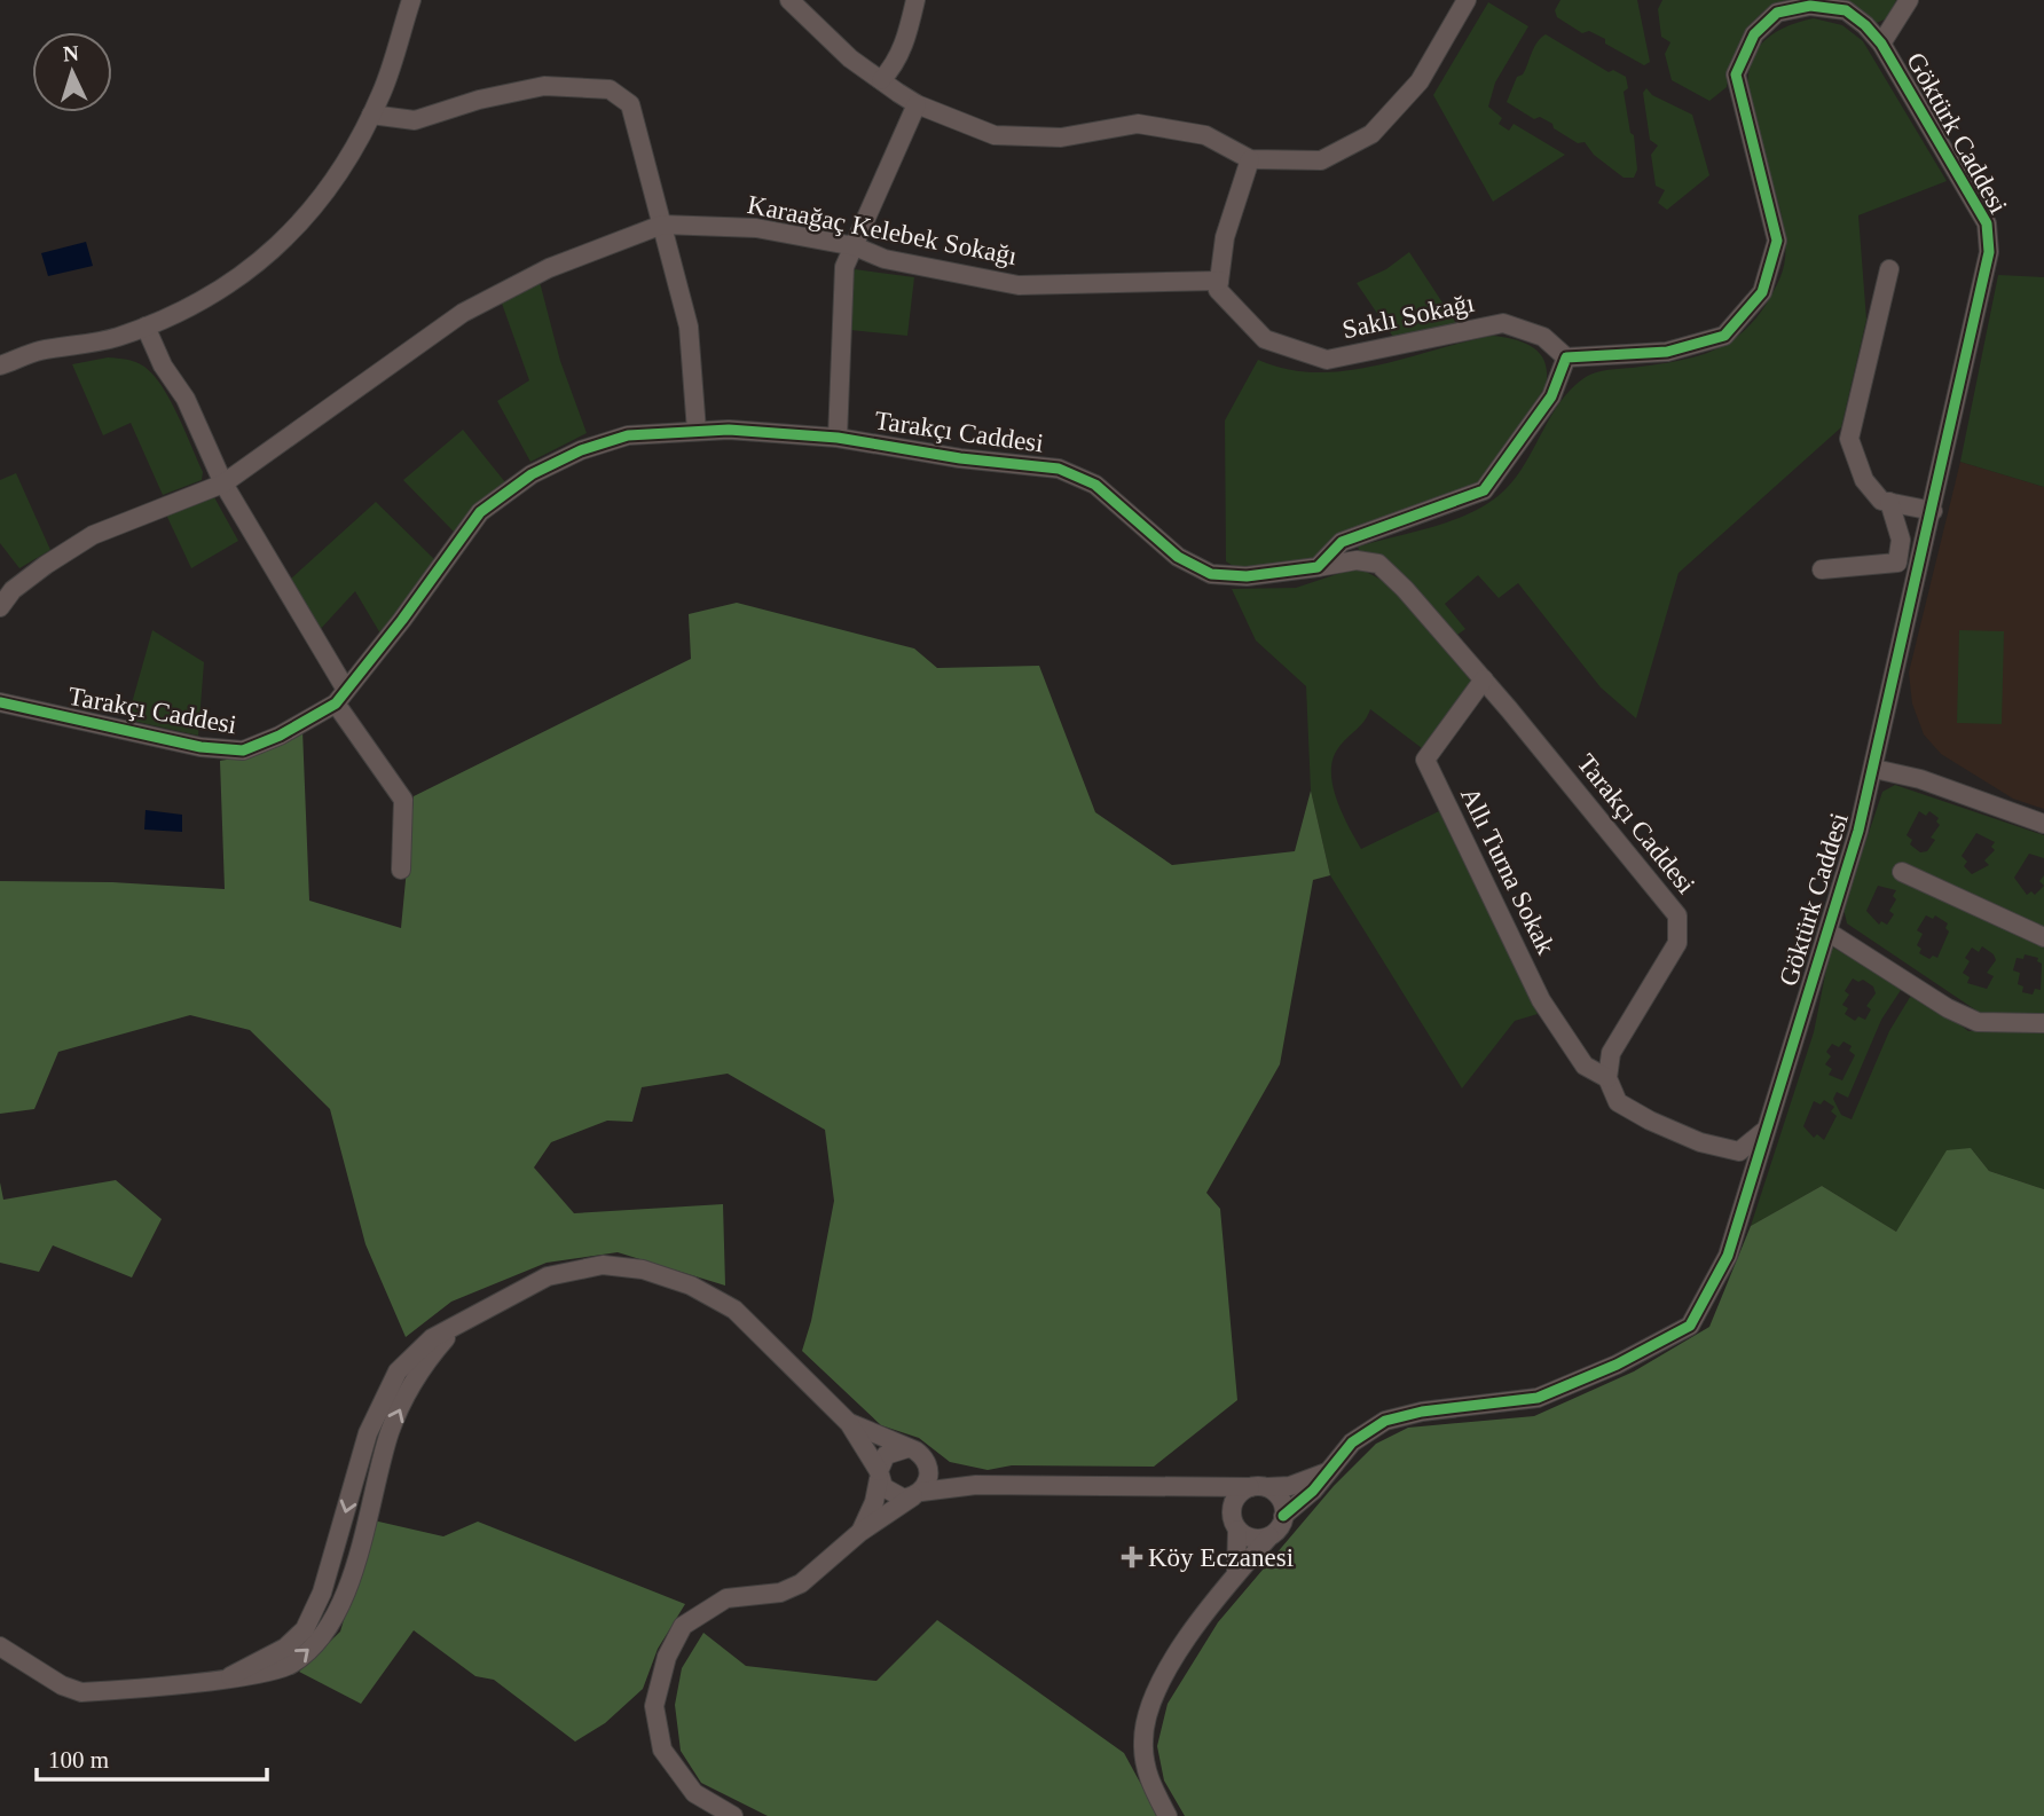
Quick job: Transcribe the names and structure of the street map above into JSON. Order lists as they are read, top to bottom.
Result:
{
  "streets": {
    "street": [
      "Göktürk Caddesi",
      "Karaağaç Kelebek Sokağı",
      "Saklı Sokağı",
      "Tarakçı Caddesi",
      "Allı Turna Sokak"
    ]
  },
  "crossings": [
    ["Karaağaç Kelebek Sokağı", "Saklı Sokağı"],
    ["Tarakçı Caddesi", "Allı Turna Sokak"]
  ],
  "places": {
    "health": ["Köy Eczanesi"]
  },
  "scale_bar": "100 m",
  "north": "top"
}
